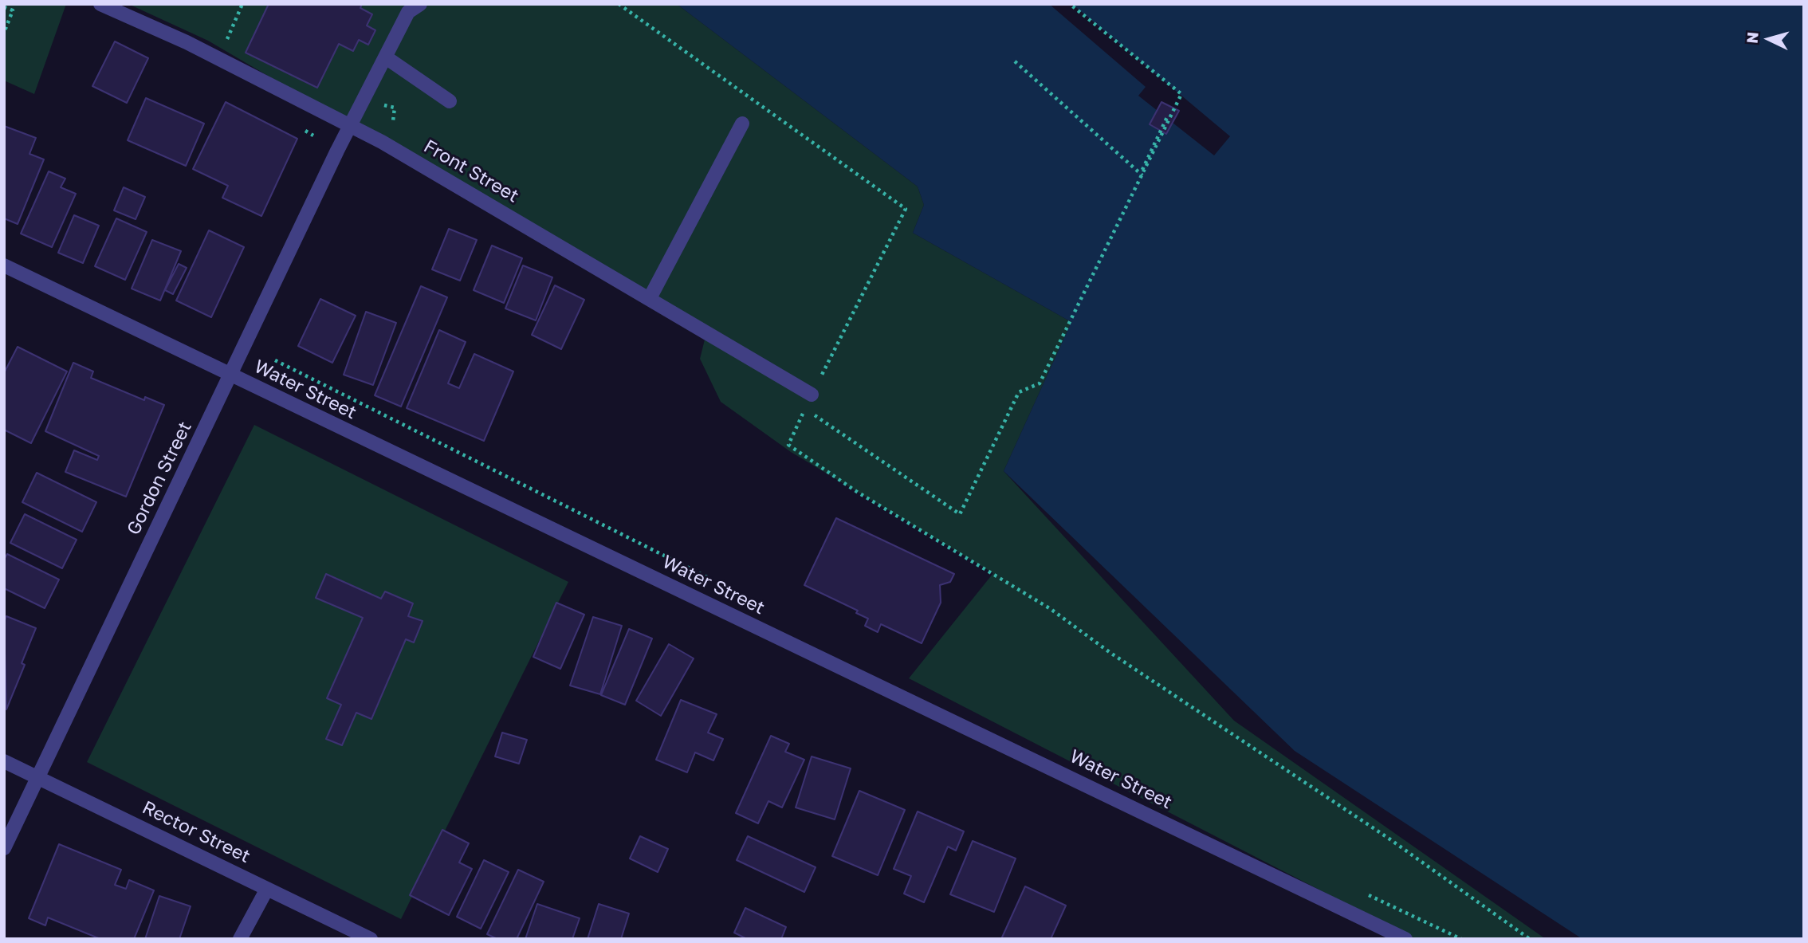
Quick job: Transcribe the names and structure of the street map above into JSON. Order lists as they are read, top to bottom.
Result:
{
  "streets": {
    "street": [
      "Front Street",
      "Water Street",
      "Gordon Street",
      "Rector Street"
    ]
  },
  "crossings": [
    ["Front Street", "Gordon Street"],
    ["Water Street", "Gordon Street"],
    ["Gordon Street", "Rector Street"]
  ],
  "north": "left"
}
